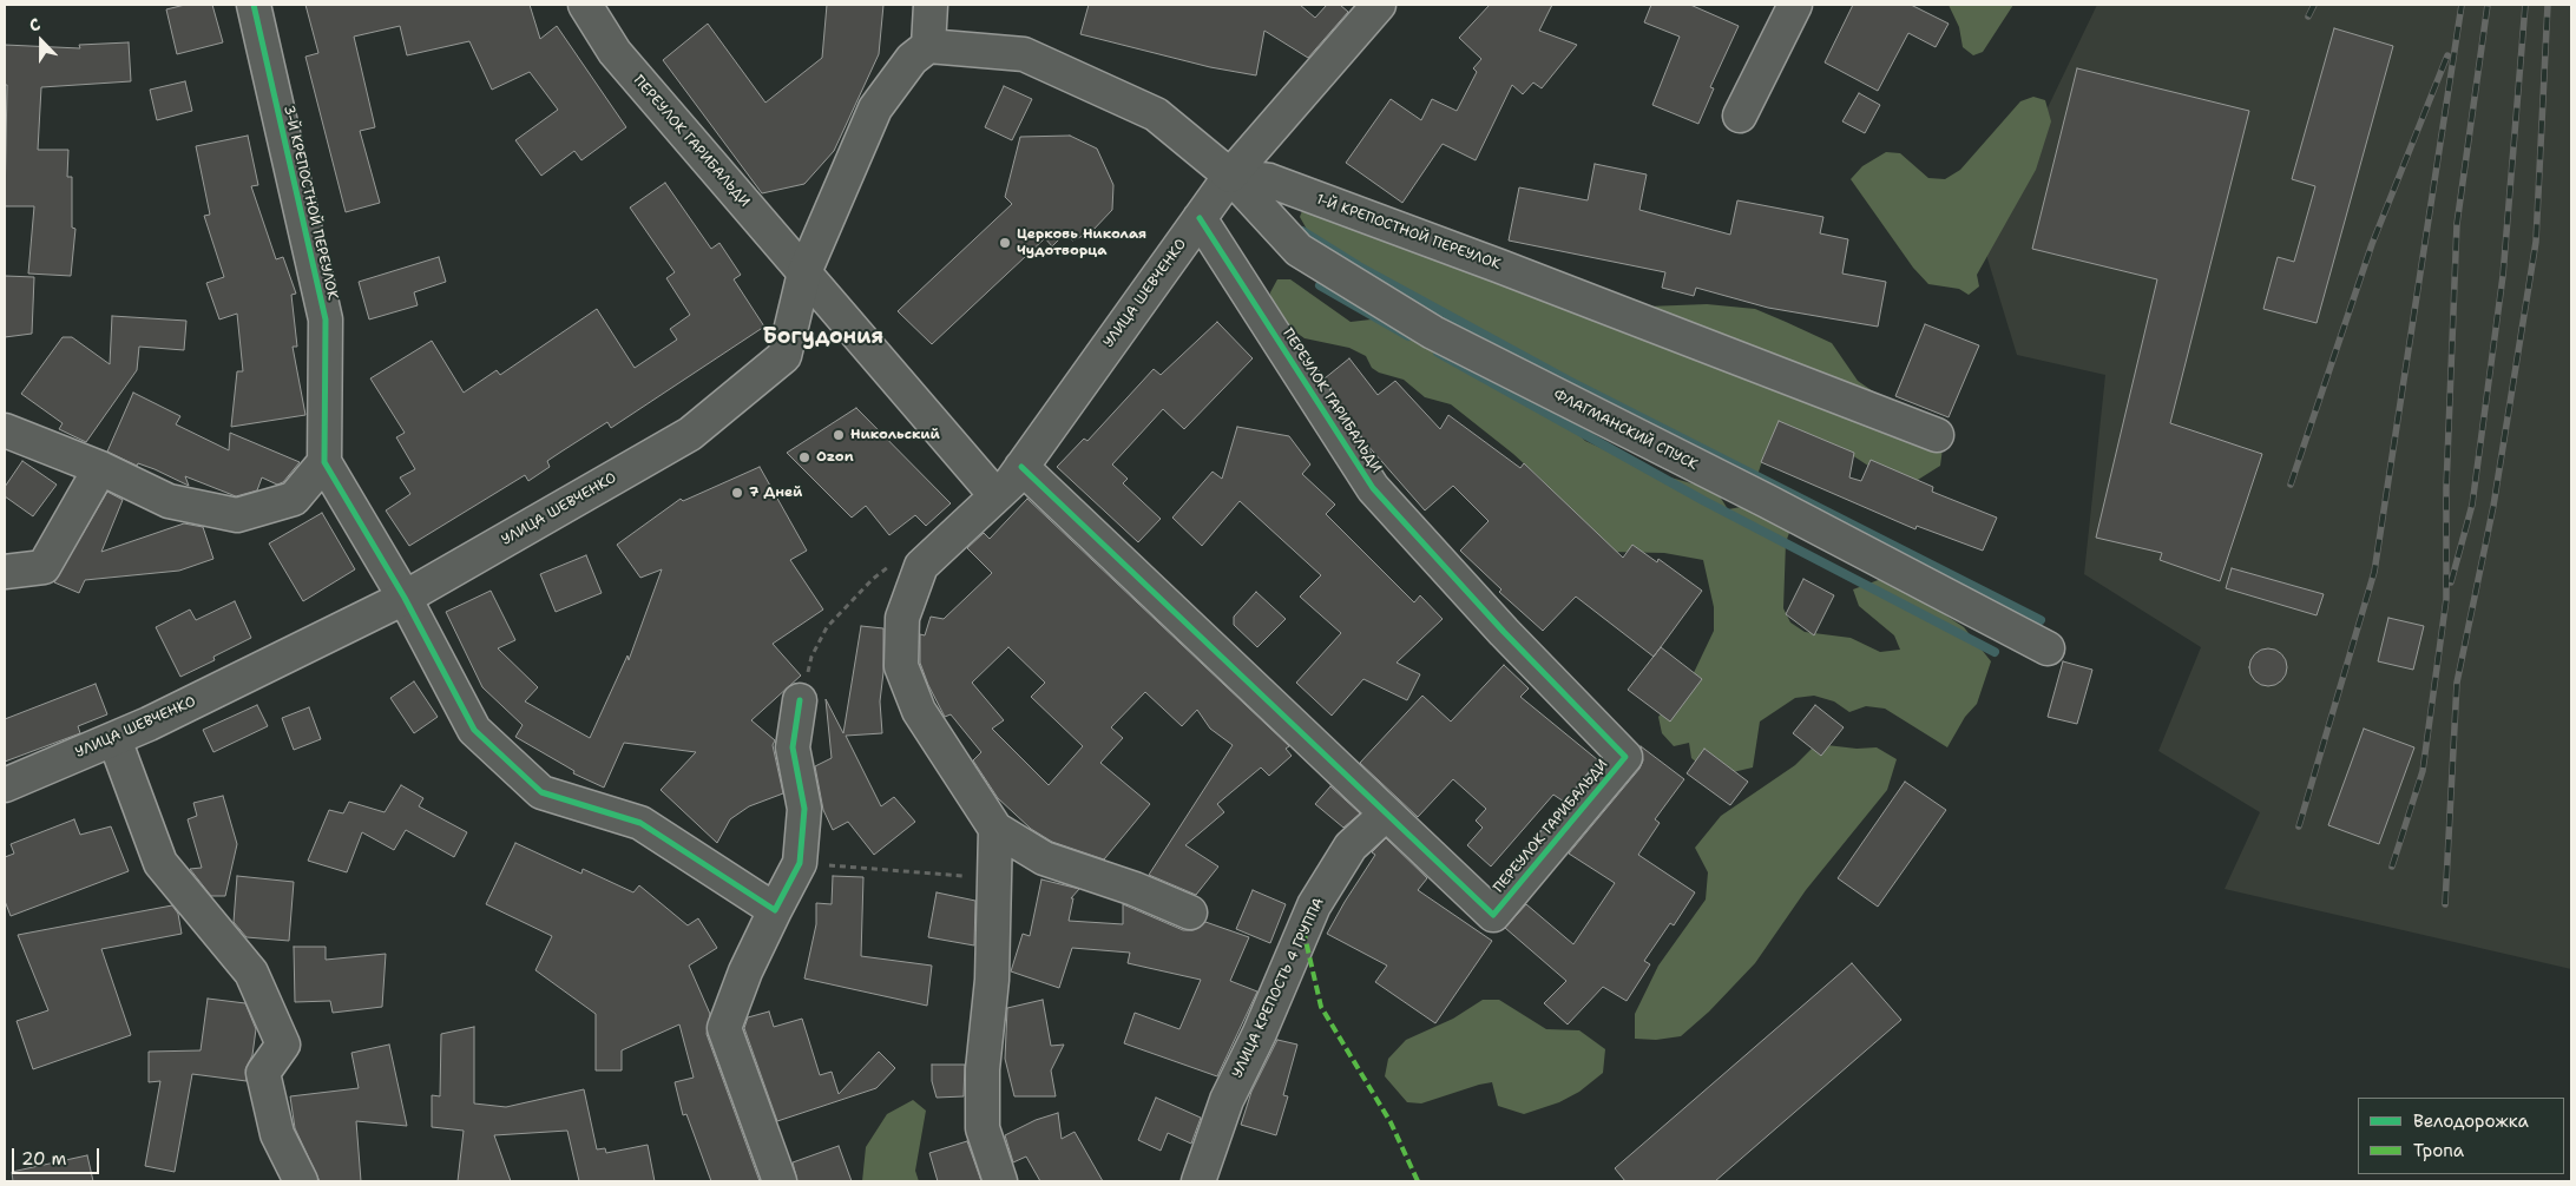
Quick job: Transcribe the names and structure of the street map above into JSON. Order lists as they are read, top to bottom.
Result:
{
  "streets": {
    "street": [
      "ПЕРЕУЛОК ГАРИБАЛЬДИ",
      "3-Й КРЕПОСТНОЙ ПЕРЕУЛОК",
      "1-Й КРЕПОСТНОЙ ПЕРЕУЛОК",
      "УЛИЦА ШЕВЧЕНКО",
      "ФЛАГМАНСКИЙ СПУСК",
      "УЛИЦА КРЕПОСТЬ 4 ГРУППА"
    ]
  },
  "crossings": [
    ["ПЕРЕУЛОК ГАРИБАЛЬДИ", "УЛИЦА ШЕВЧЕНКО"],
    ["ПЕРЕУЛОК ГАРИБАЛЬДИ", "УЛИЦА КРЕПОСТЬ 4 ГРУППА"],
    ["1-Й КРЕПОСТНОЙ ПЕРЕУЛОК", "УЛИЦА ШЕВЧЕНКО"],
    ["1-Й КРЕПОСТНОЙ ПЕРЕУЛОК", "ФЛАГМАНСКИЙ СПУСК"],
    ["УЛИЦА ШЕВЧЕНКО", "ФЛАГМАНСКИЙ СПУСК"]
  ],
  "districts": ["Богудония"],
  "places": [
    "Церковь Николая Чудотворца",
    "Никольский",
    "Ozon",
    "7 Дней"
  ],
  "legend": ["Велодорожка", "Тропа"],
  "scale_bar": "20 m",
  "north": "top"
}
